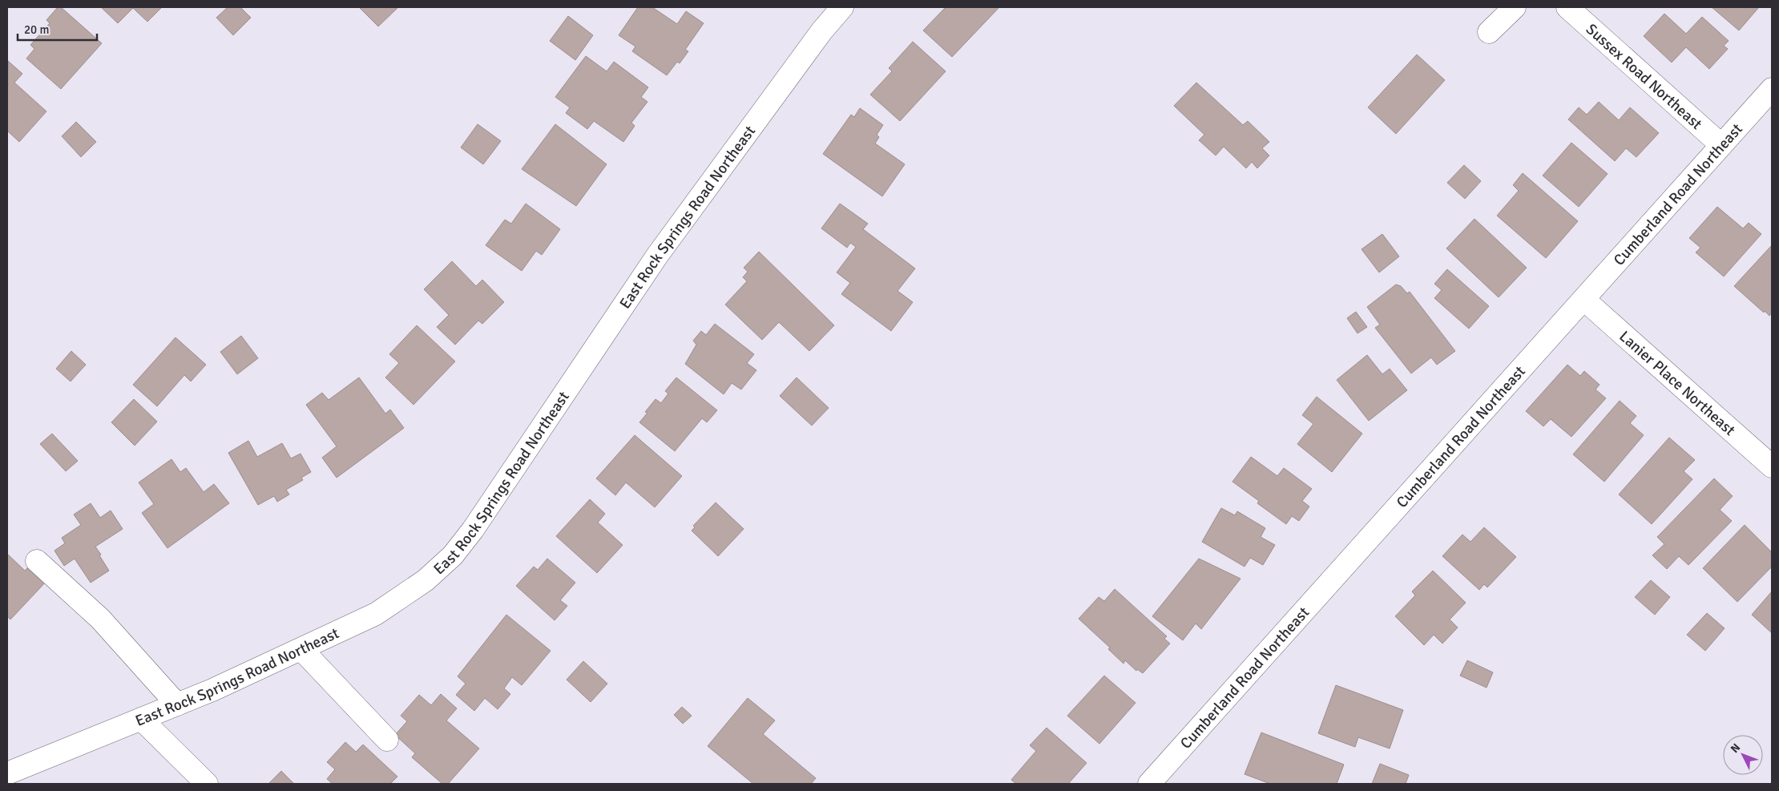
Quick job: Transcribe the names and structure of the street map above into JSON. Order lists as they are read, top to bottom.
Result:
{
  "streets": {
    "street": [
      "Sussex Road Northeast",
      "Cumberland Road Northeast",
      "East Rock Springs Road Northeast",
      "Lanier Place Northeast"
    ]
  },
  "crossings": [
    ["Sussex Road Northeast", "Cumberland Road Northeast"],
    ["Cumberland Road Northeast", "Lanier Place Northeast"]
  ],
  "scale_bar": "20 m",
  "north": "top left"
}
